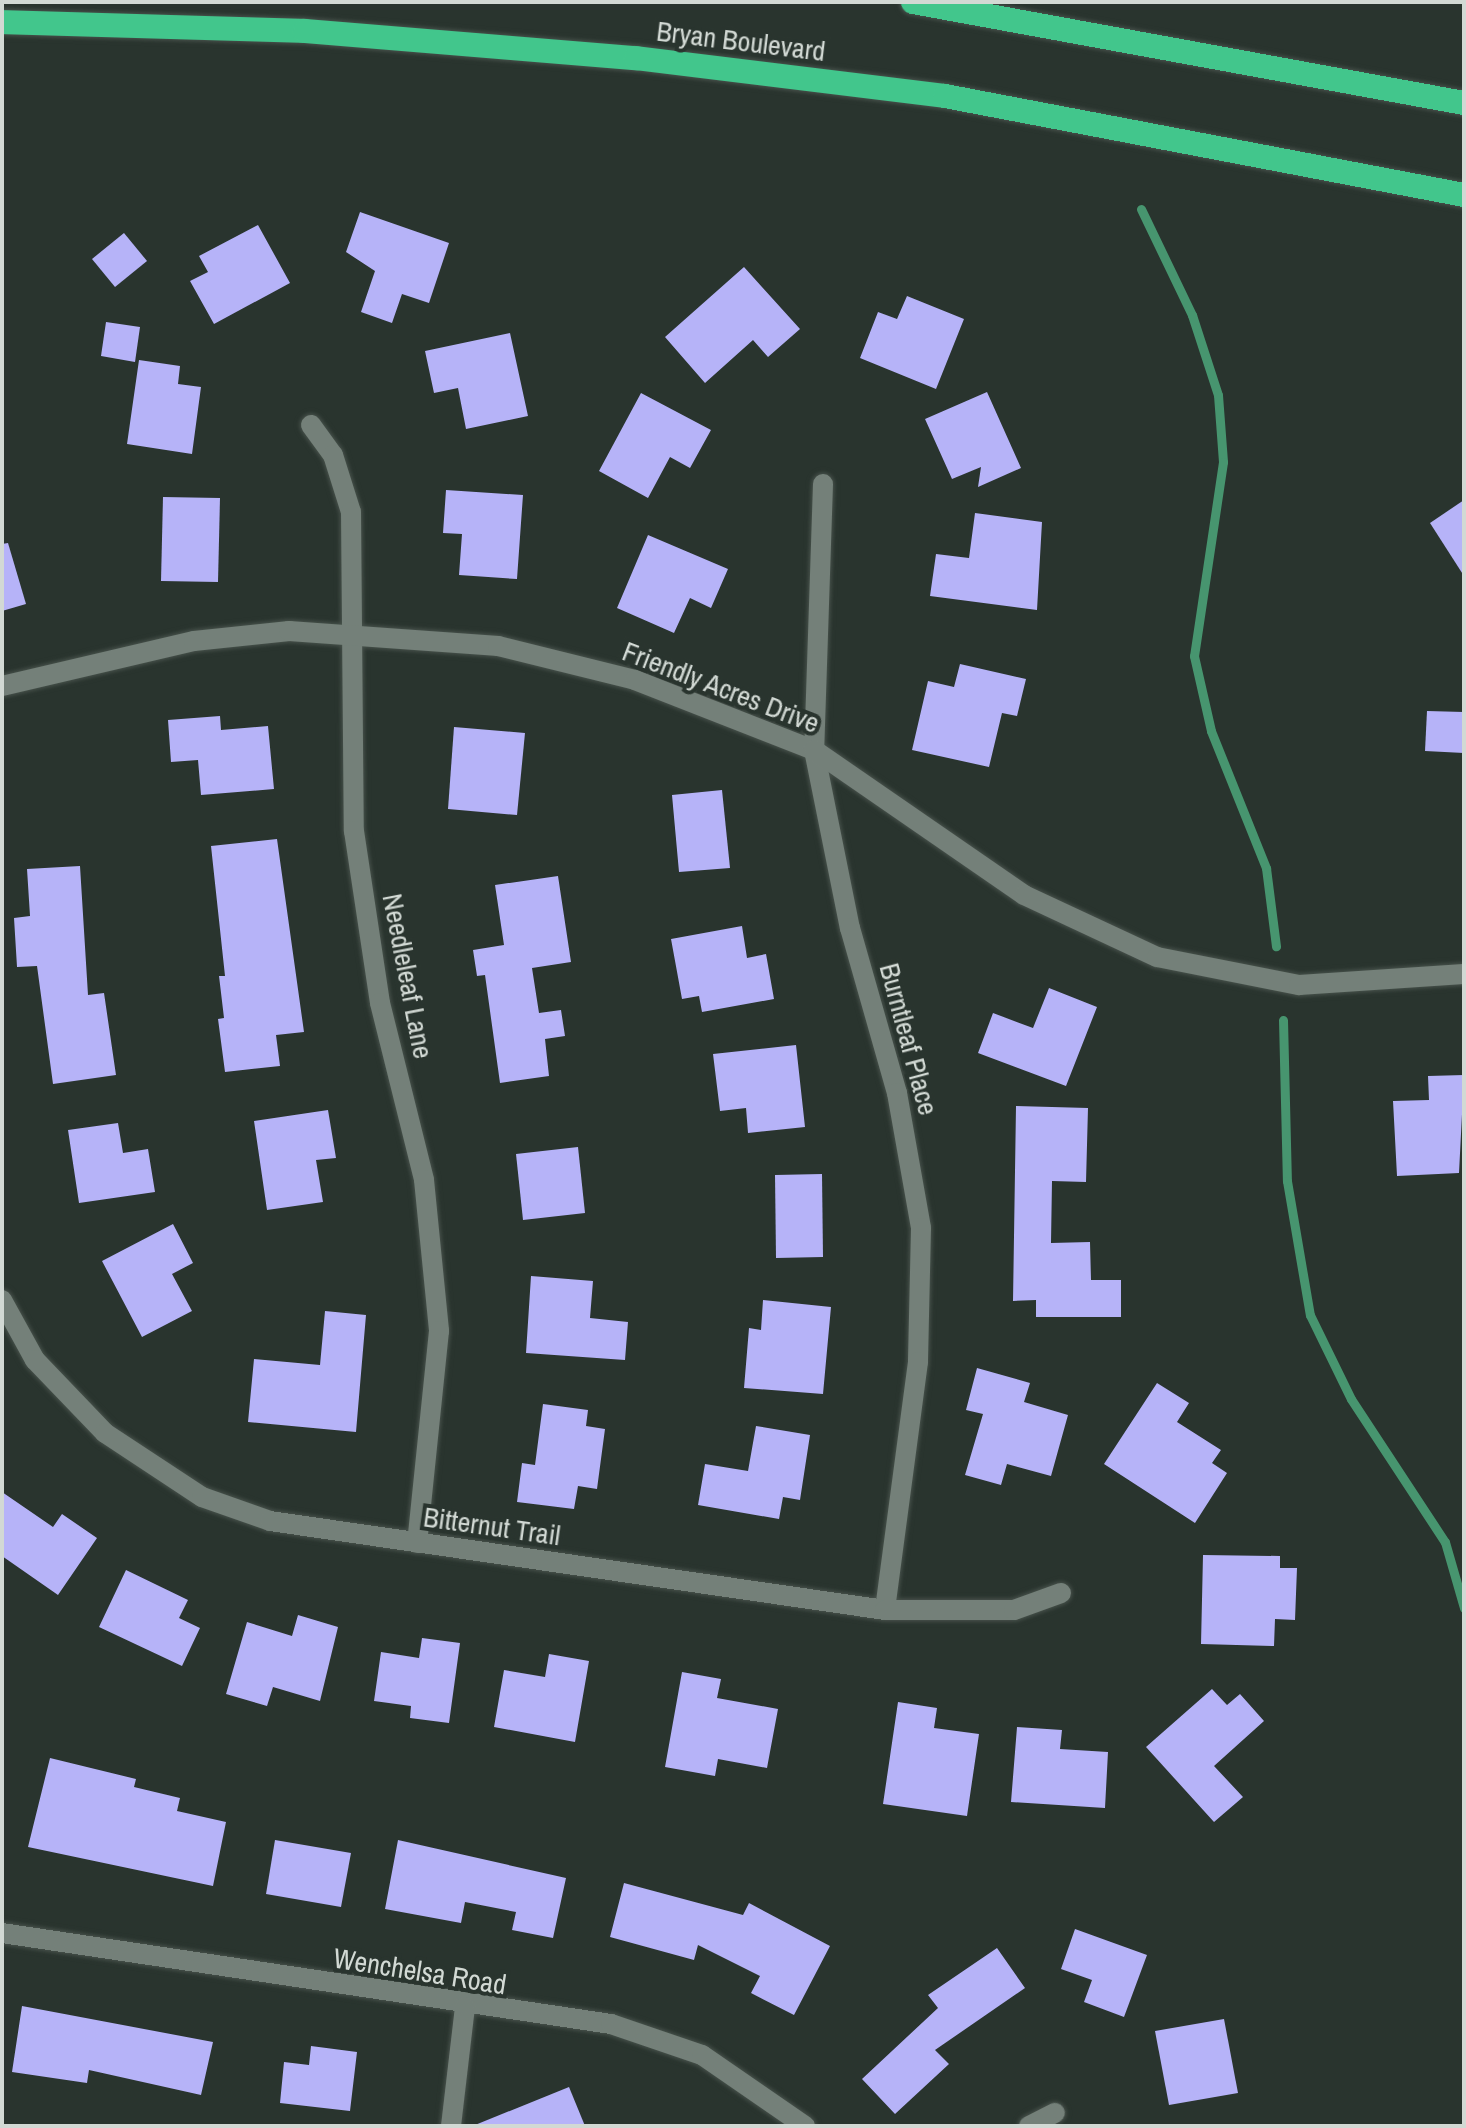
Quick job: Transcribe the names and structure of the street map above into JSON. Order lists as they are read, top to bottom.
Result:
{
  "streets": {
    "highway": ["Bryan Boulevard"],
    "street": [
      "Friendly Acres Drive",
      "Needleleaf Lane",
      "Burntleaf Place",
      "Bitternut Trail",
      "Wenchelsa Road"
    ]
  },
  "crossings": [
    ["Friendly Acres Drive", "Needleleaf Lane"],
    ["Friendly Acres Drive", "Burntleaf Place"],
    ["Needleleaf Lane", "Bitternut Trail"],
    ["Burntleaf Place", "Bitternut Trail"]
  ]
}
